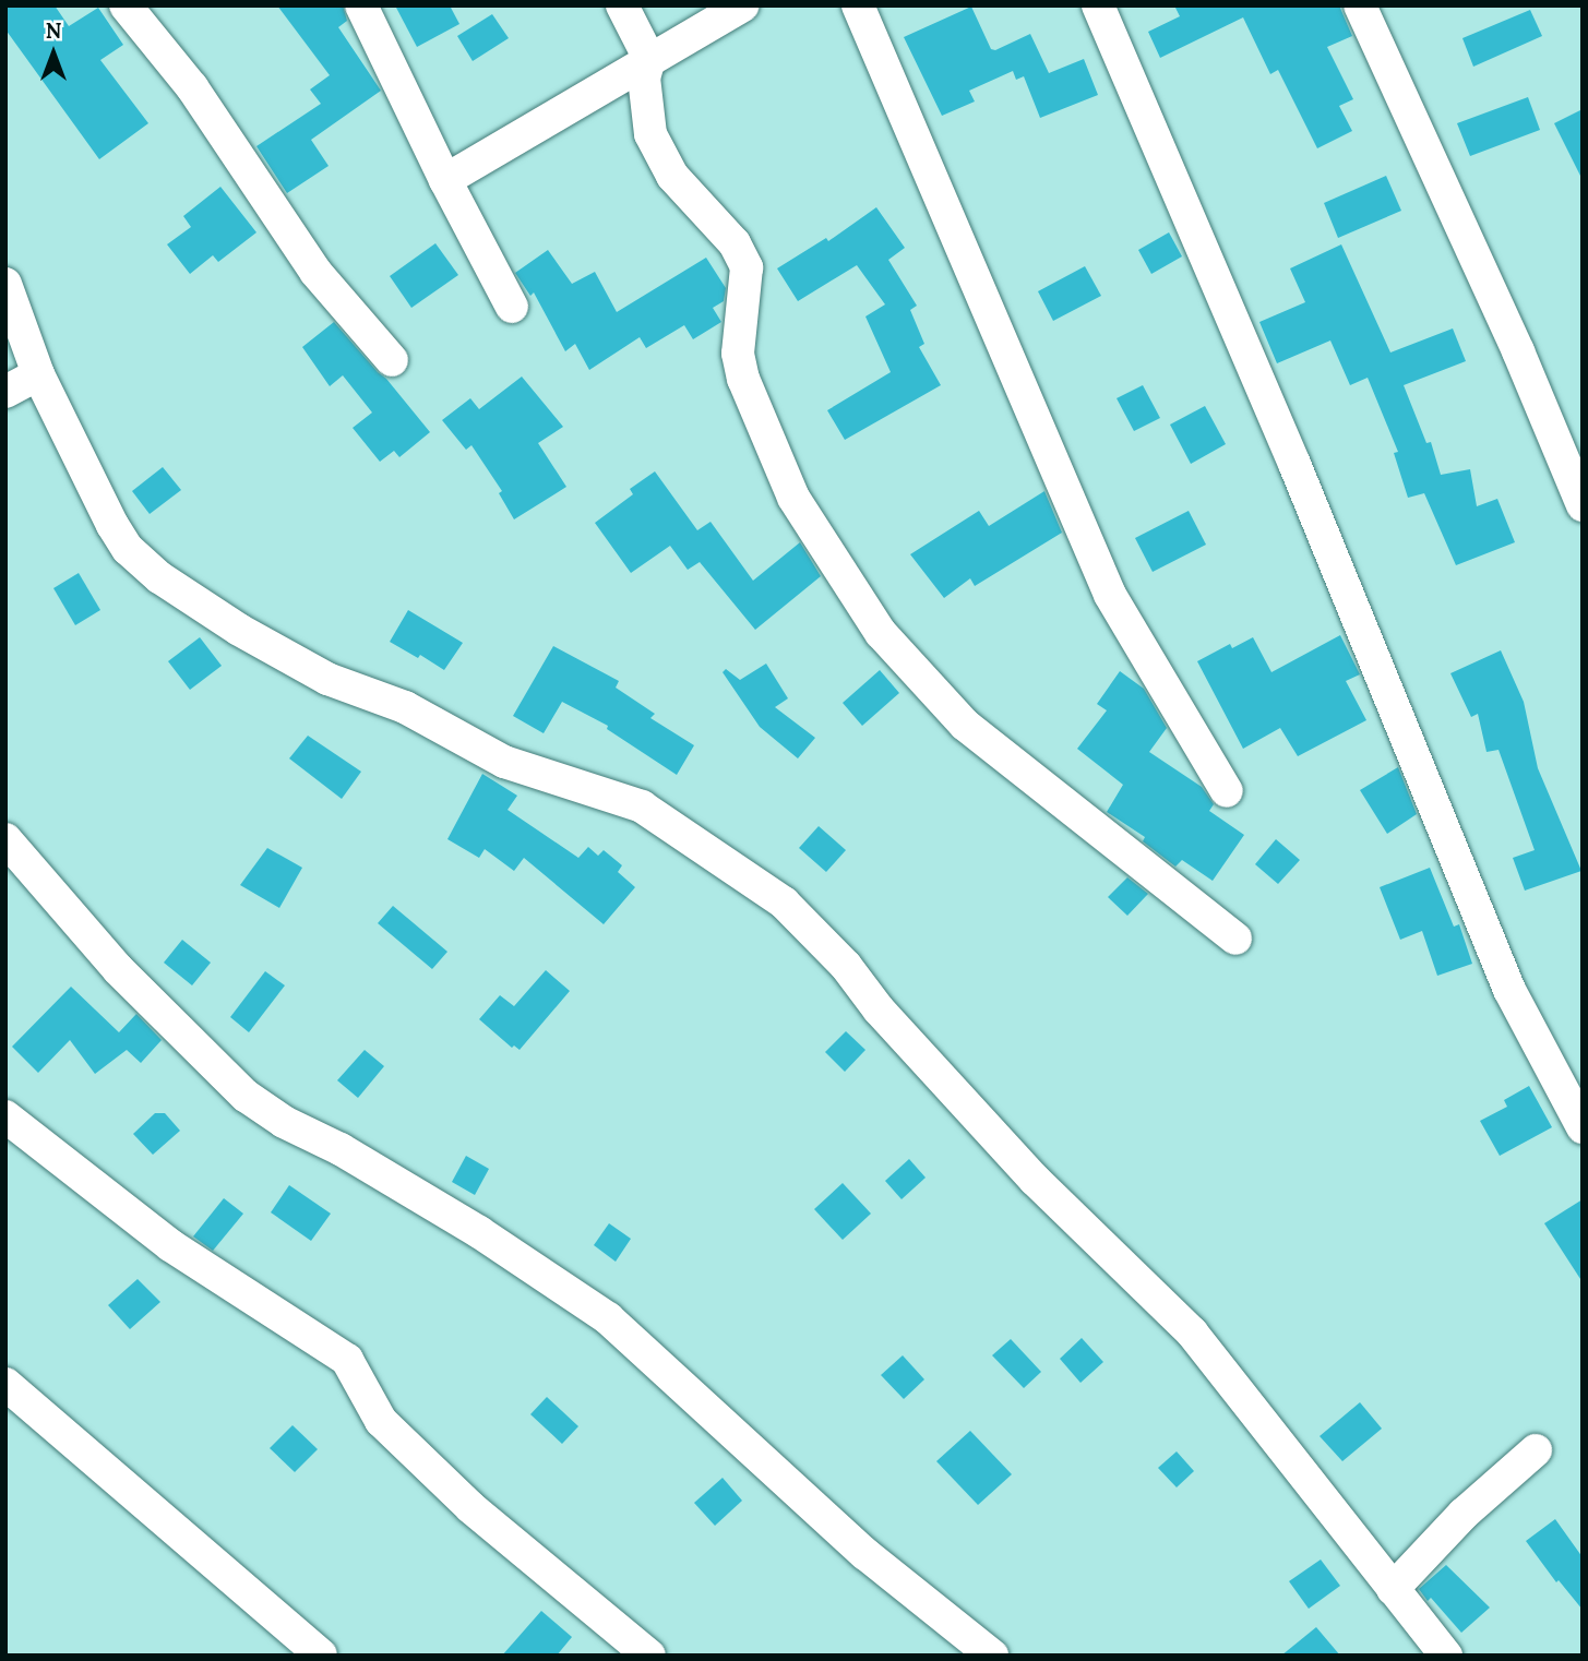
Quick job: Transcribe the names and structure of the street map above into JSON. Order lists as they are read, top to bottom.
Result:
{
  "north": "top"
}
